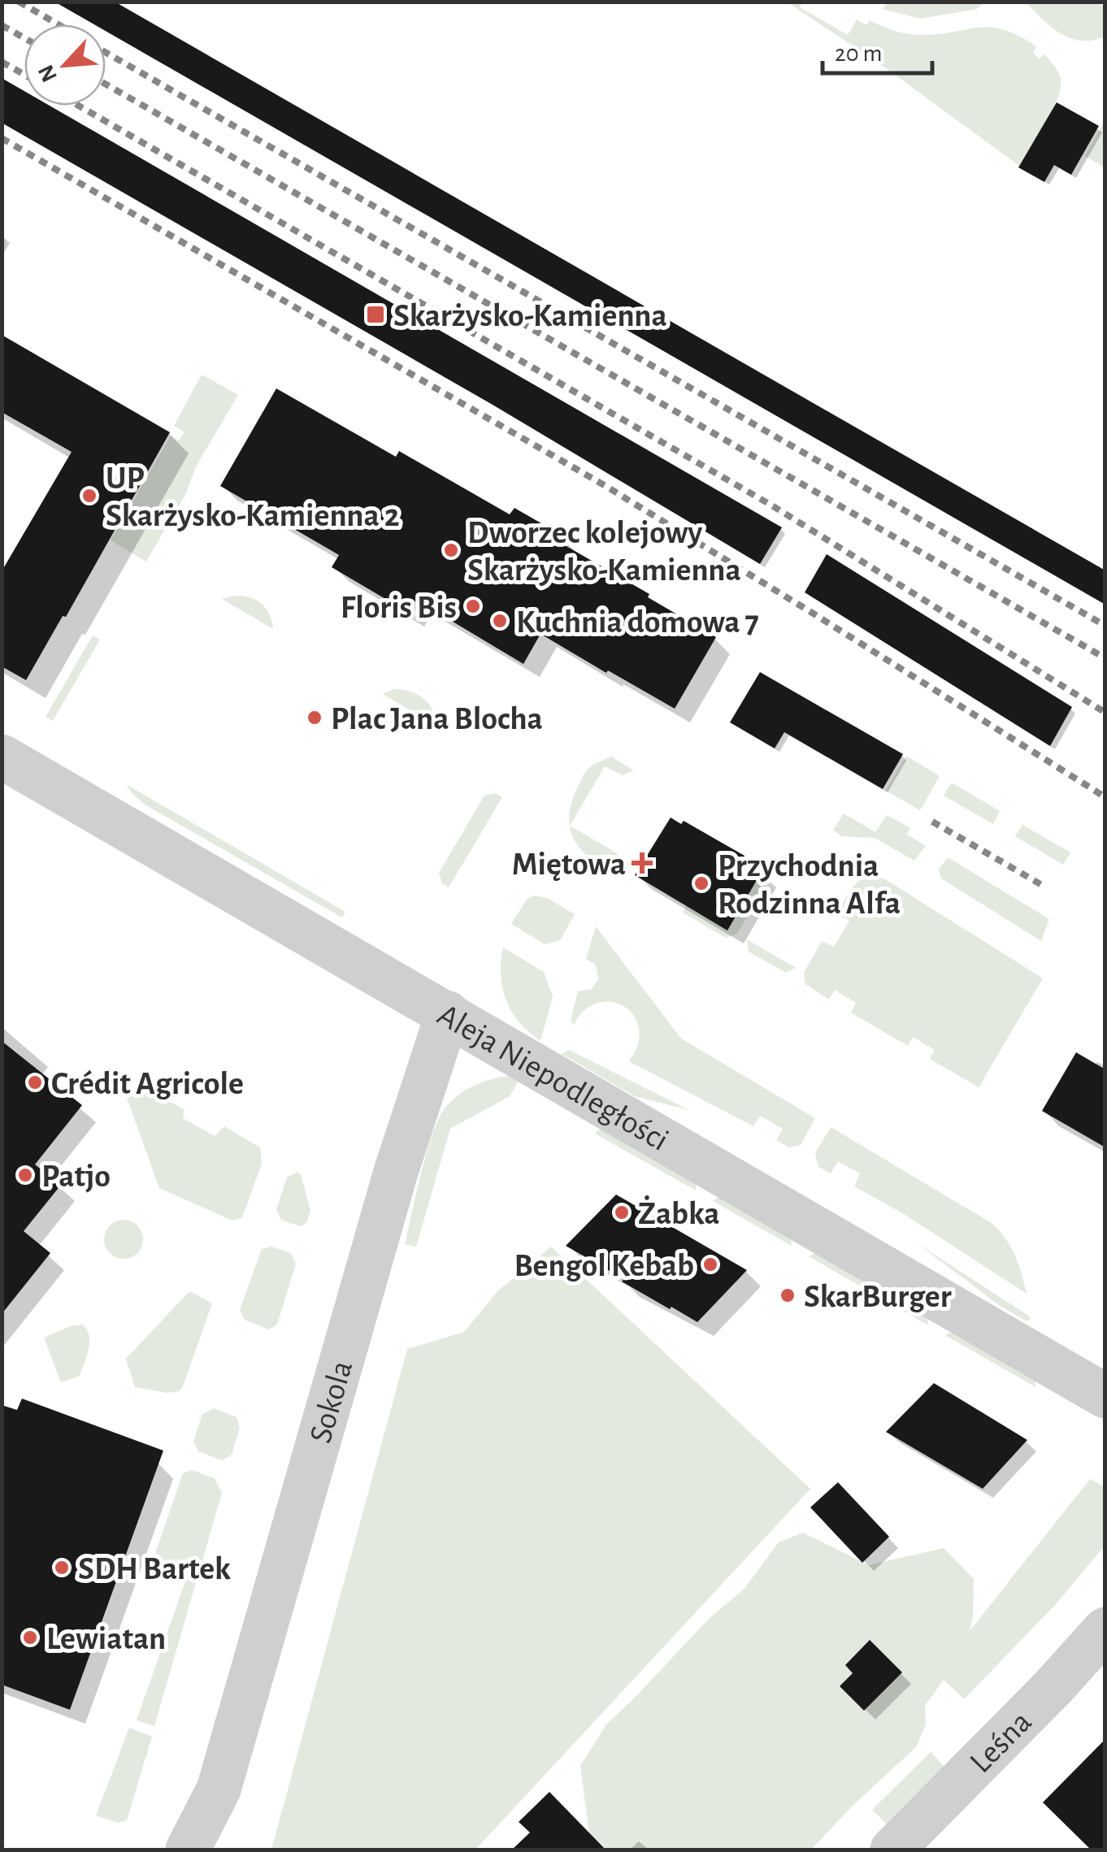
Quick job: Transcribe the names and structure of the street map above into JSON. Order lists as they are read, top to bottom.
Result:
{
  "streets": {
    "street": ["Aleja Niepodległości", "Sokola", "Leśna"]
  },
  "crossings": [
    ["Aleja Niepodległości", "Sokola"]
  ],
  "places": {
    "transit": ["Skarżysko-Kamienna"],
    "other": [
      "UP Skarżysko-Kamienna 2",
      "Dworzec kolejowy Skarżysko-Kamienna",
      "Floris Bis",
      "Kuchnia domowa 7",
      "Plac Jana Blocha",
      "Przychodnia Rodzinna Alfa",
      "Crédit Agricole",
      "Patjo",
      "Żabka",
      "Bengol Kebab",
      "SkarBurger",
      "SDH Bartek",
      "Lewiatan"
    ],
    "health": ["Miętowa"]
  },
  "scale_bar": "20 m",
  "north": "bottom left"
}
